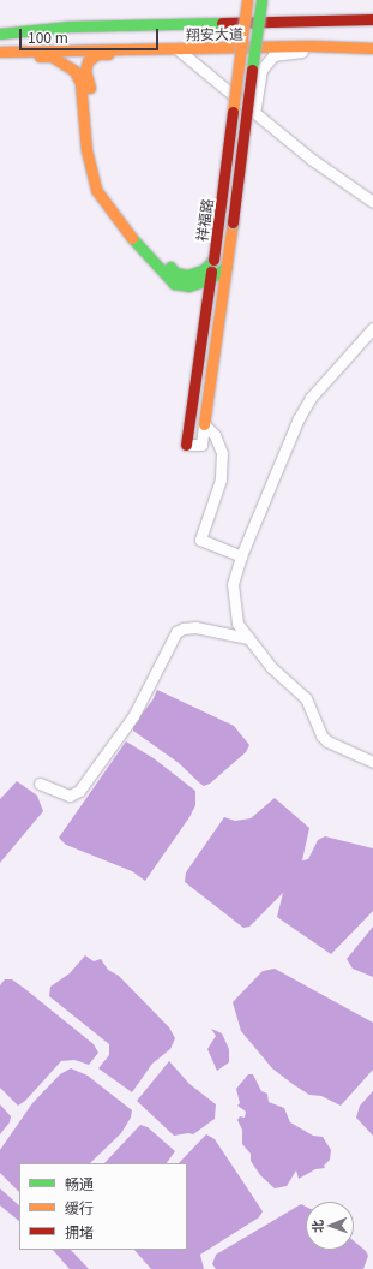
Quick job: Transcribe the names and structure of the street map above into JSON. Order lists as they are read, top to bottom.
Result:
{
  "streets": {
    "main road": ["翔安大道", "祥福路"]
  },
  "legend": ["畅通", "缓行", "拥堵"],
  "scale_bar": "100 m",
  "north": "left"
}
